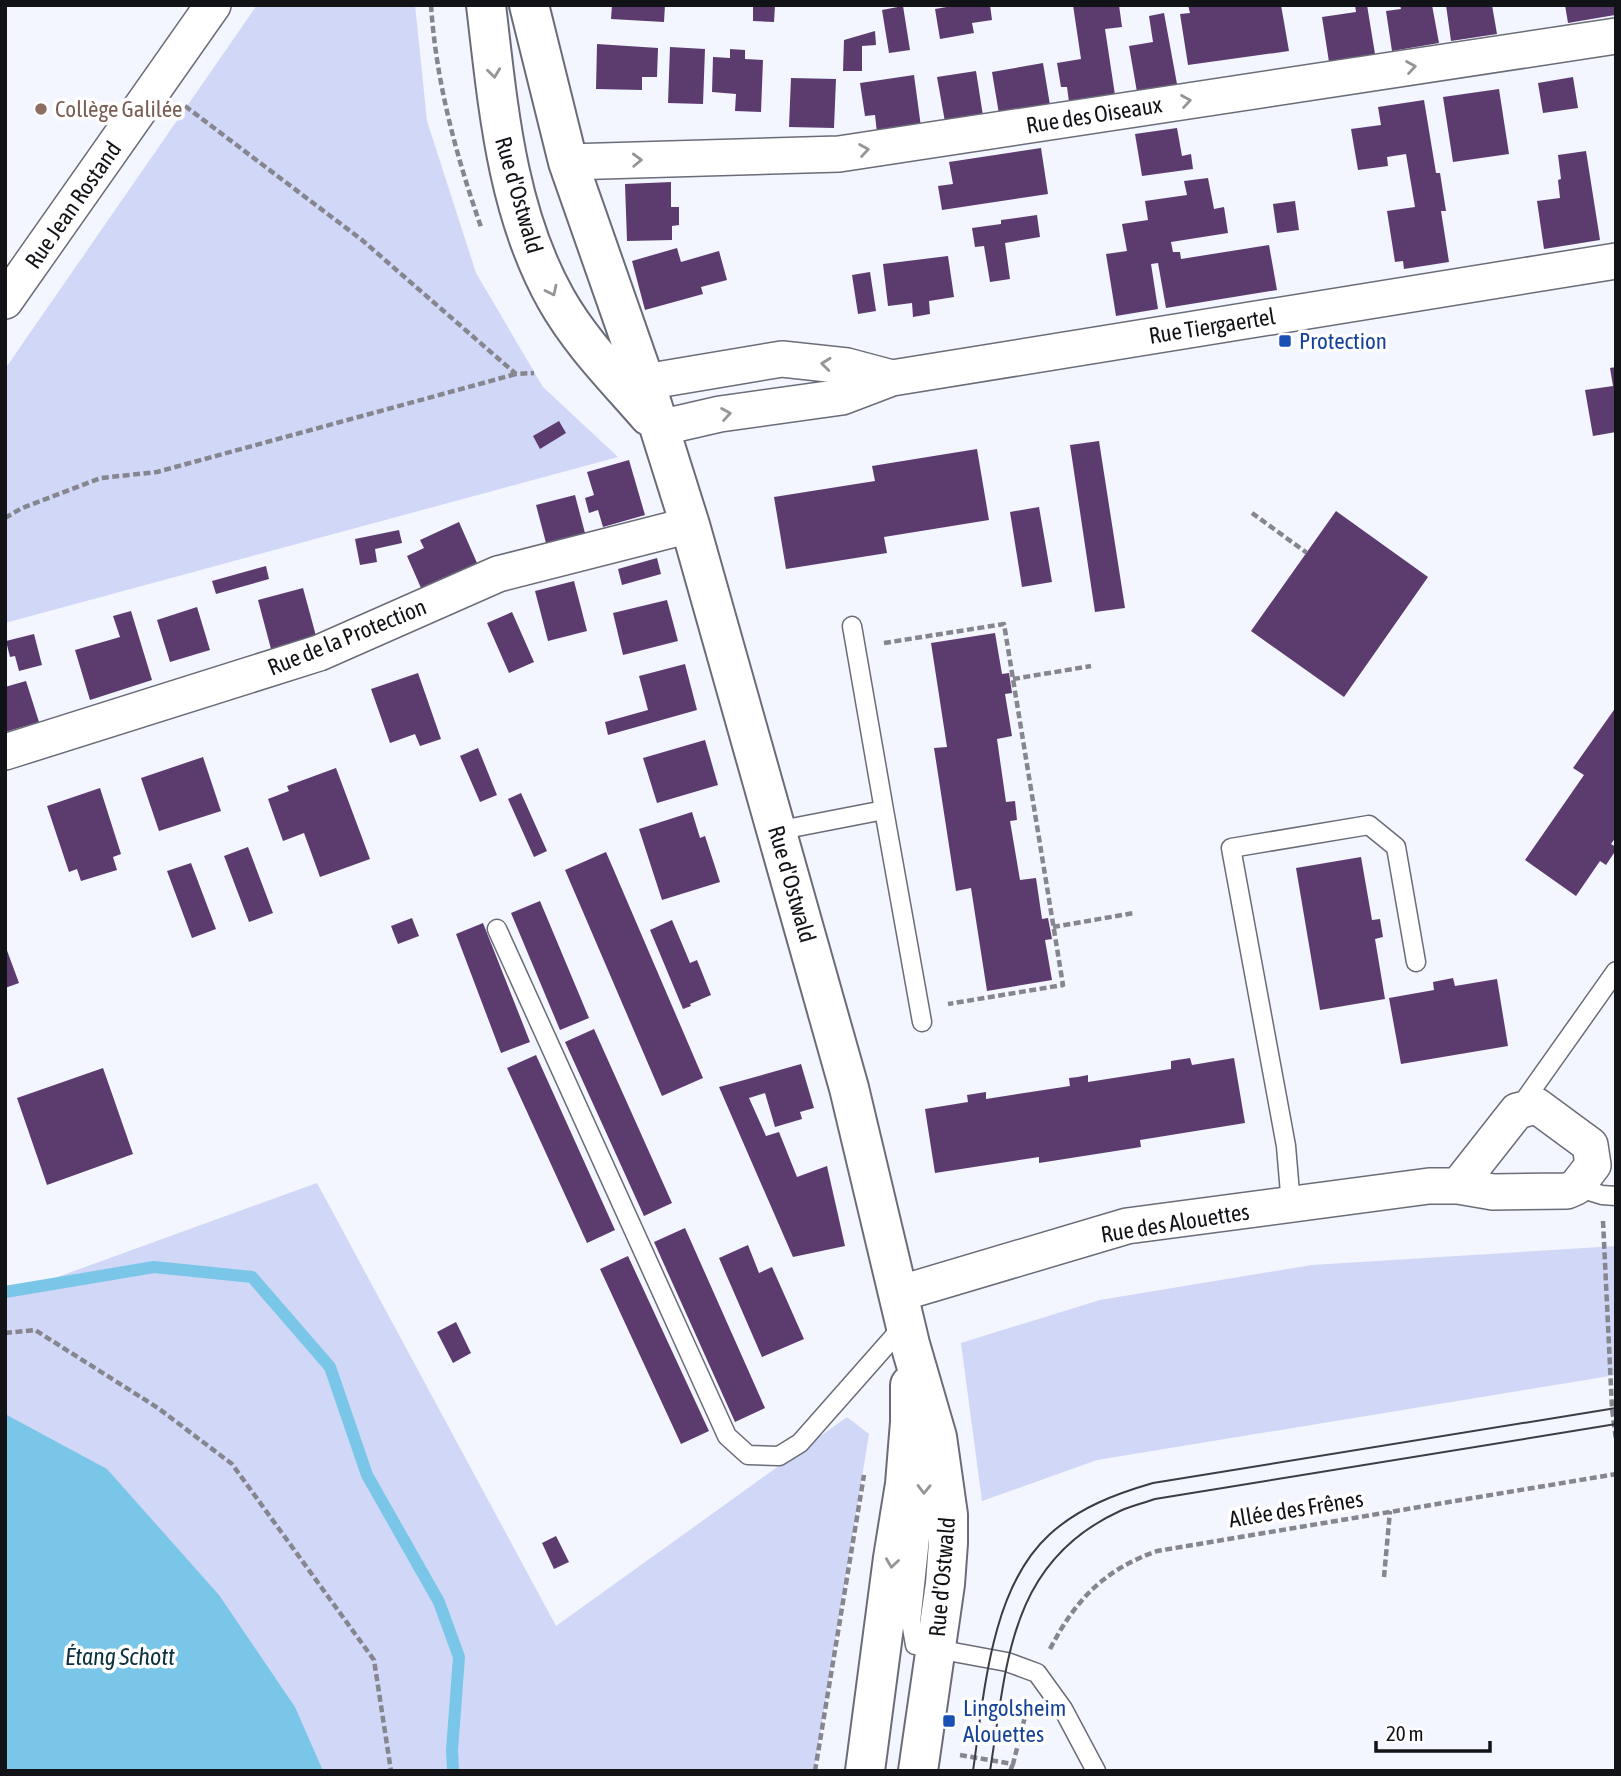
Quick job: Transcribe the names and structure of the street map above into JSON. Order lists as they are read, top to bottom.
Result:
{
  "streets": {
    "main road": ["Rue d'Ostwald"],
    "street": [
      "Rue des Oiseaux",
      "Rue Jean Rostand",
      "Rue Tiergaertel",
      "Rue de la Protection",
      "Rue des Alouettes"
    ],
    "path": ["Allée des Frênes"]
  },
  "crossings": [
    ["Rue des Oiseaux", "Rue d'Ostwald"],
    ["Rue d'Ostwald", "Rue Tiergaertel"],
    ["Rue d'Ostwald", "Rue de la Protection"],
    ["Rue d'Ostwald", "Rue des Alouettes"]
  ],
  "one_way": ["Rue des Oiseaux"],
  "water": ["Étang Schott"],
  "places": {
    "other": ["Collège Galilée"],
    "transit": ["Protection", "Lingolsheim Alouettes"]
  },
  "scale_bar": "20 m"
}
